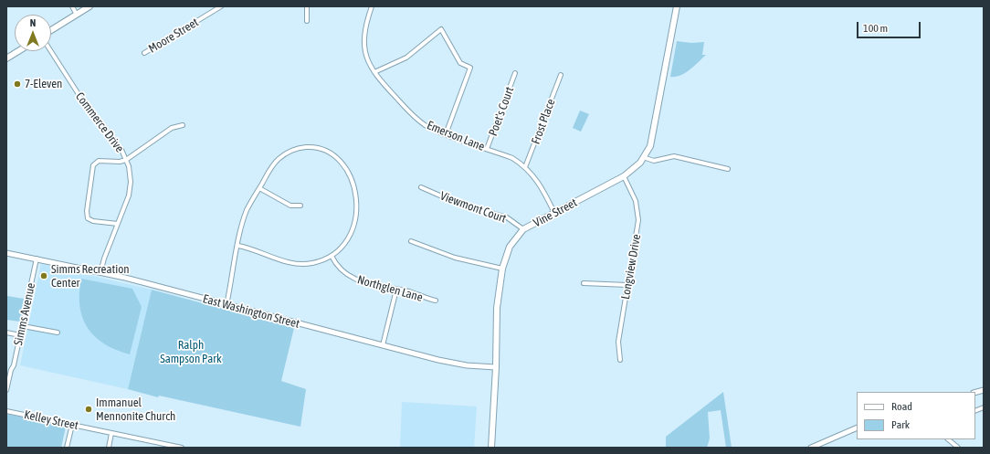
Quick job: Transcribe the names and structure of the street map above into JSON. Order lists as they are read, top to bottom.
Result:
{
  "streets": {
    "main road": ["Vine Street"],
    "street": [
      "Moore Street",
      "Poet's Court",
      "Frost Place",
      "Commerce Drive",
      "Emerson Lane",
      "Viewmont Court",
      "Longview Drive",
      "Northglen Lane",
      "East Washington Street",
      "Simms Avenue",
      "Kelley Street"
    ]
  },
  "crossings": [
    ["Poet's Court", "Emerson Lane"],
    ["Frost Place", "Emerson Lane"],
    ["Commerce Drive", "East Washington Street"],
    ["Emerson Lane", "Vine Street"],
    ["Viewmont Court", "Vine Street"],
    ["Vine Street", "Longview Drive"],
    ["Vine Street", "East Washington Street"],
    ["East Washington Street", "Simms Avenue"]
  ],
  "parks": ["Ralph Sampson Park"],
  "places": ["7-Eleven", "Simms Recreation Center", "Immanuel Mennonite Church"],
  "legend": ["Road", "Park"],
  "scale_bar": "100 m",
  "north": "top"
}
